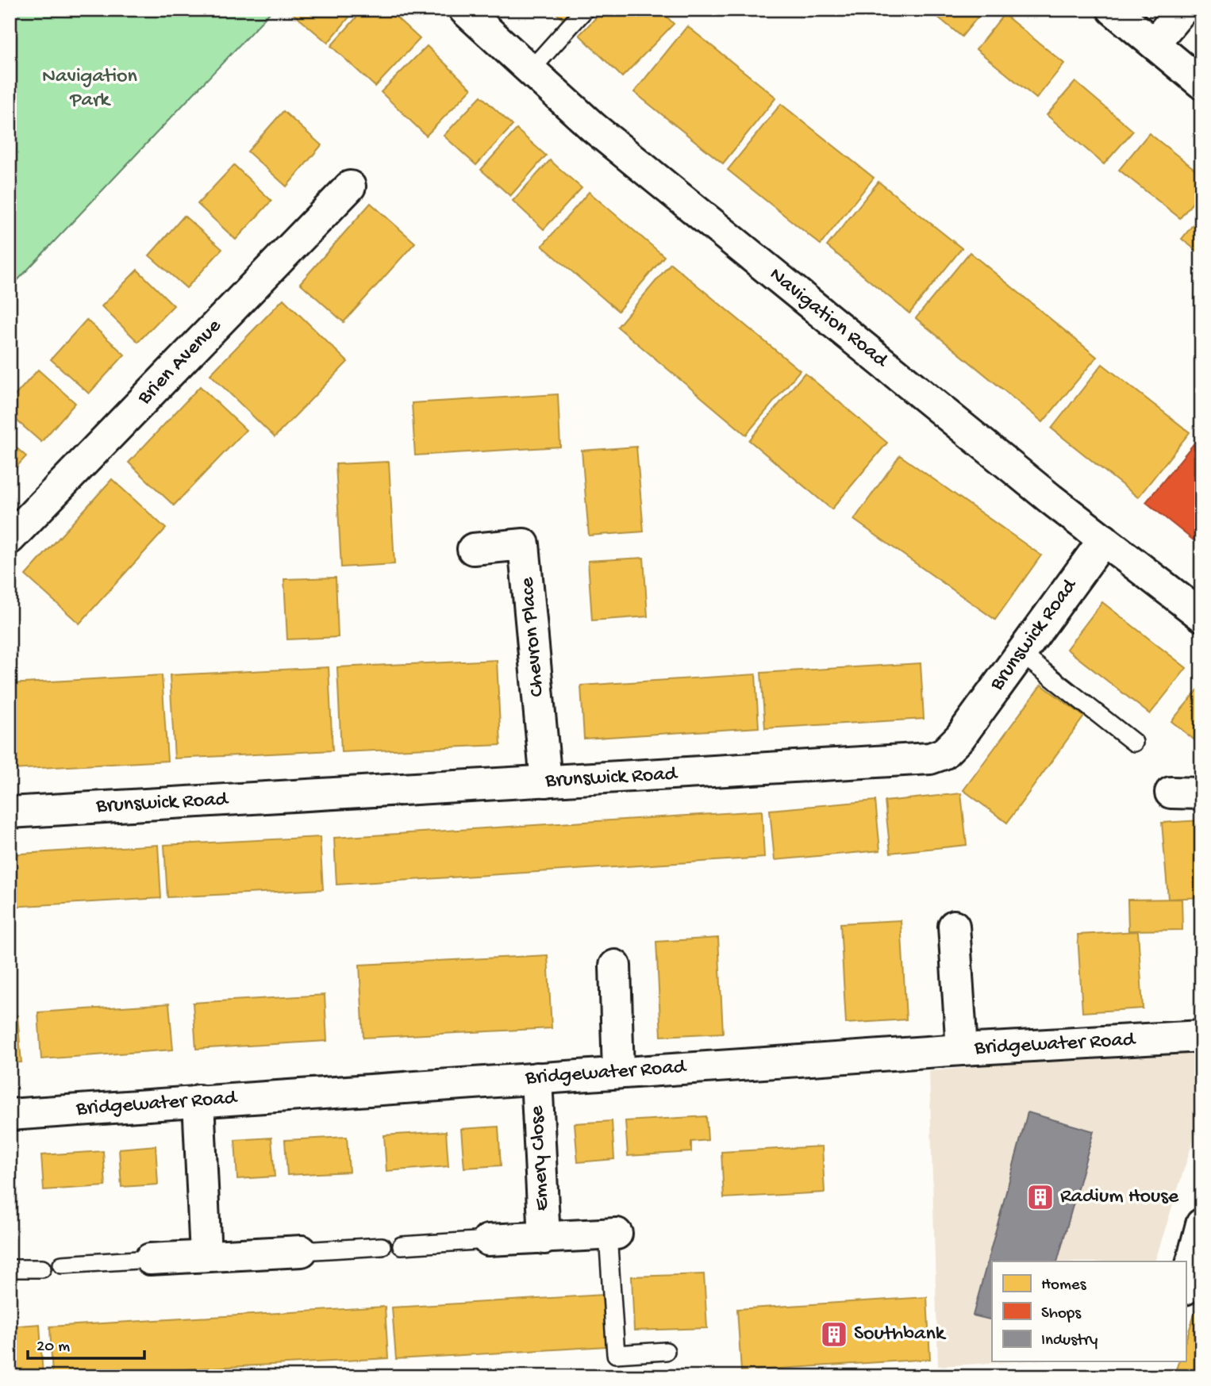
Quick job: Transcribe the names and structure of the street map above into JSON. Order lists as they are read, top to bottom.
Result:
{
  "streets": {
    "street": [
      "Navigation Road",
      "Brien Avenue",
      "Brunswick Road",
      "Chevron Place",
      "Bridgewater Road",
      "Emery Close"
    ]
  },
  "crossings": [
    ["Navigation Road", "Brunswick Road"],
    ["Brunswick Road", "Chevron Place"],
    ["Bridgewater Road", "Emery Close"]
  ],
  "parks": ["Navigation Park"],
  "places": {
    "building": ["Radium House", "Southbank"]
  },
  "legend": ["Homes", "Shops", "Industry"],
  "scale_bar": "20 m"
}
